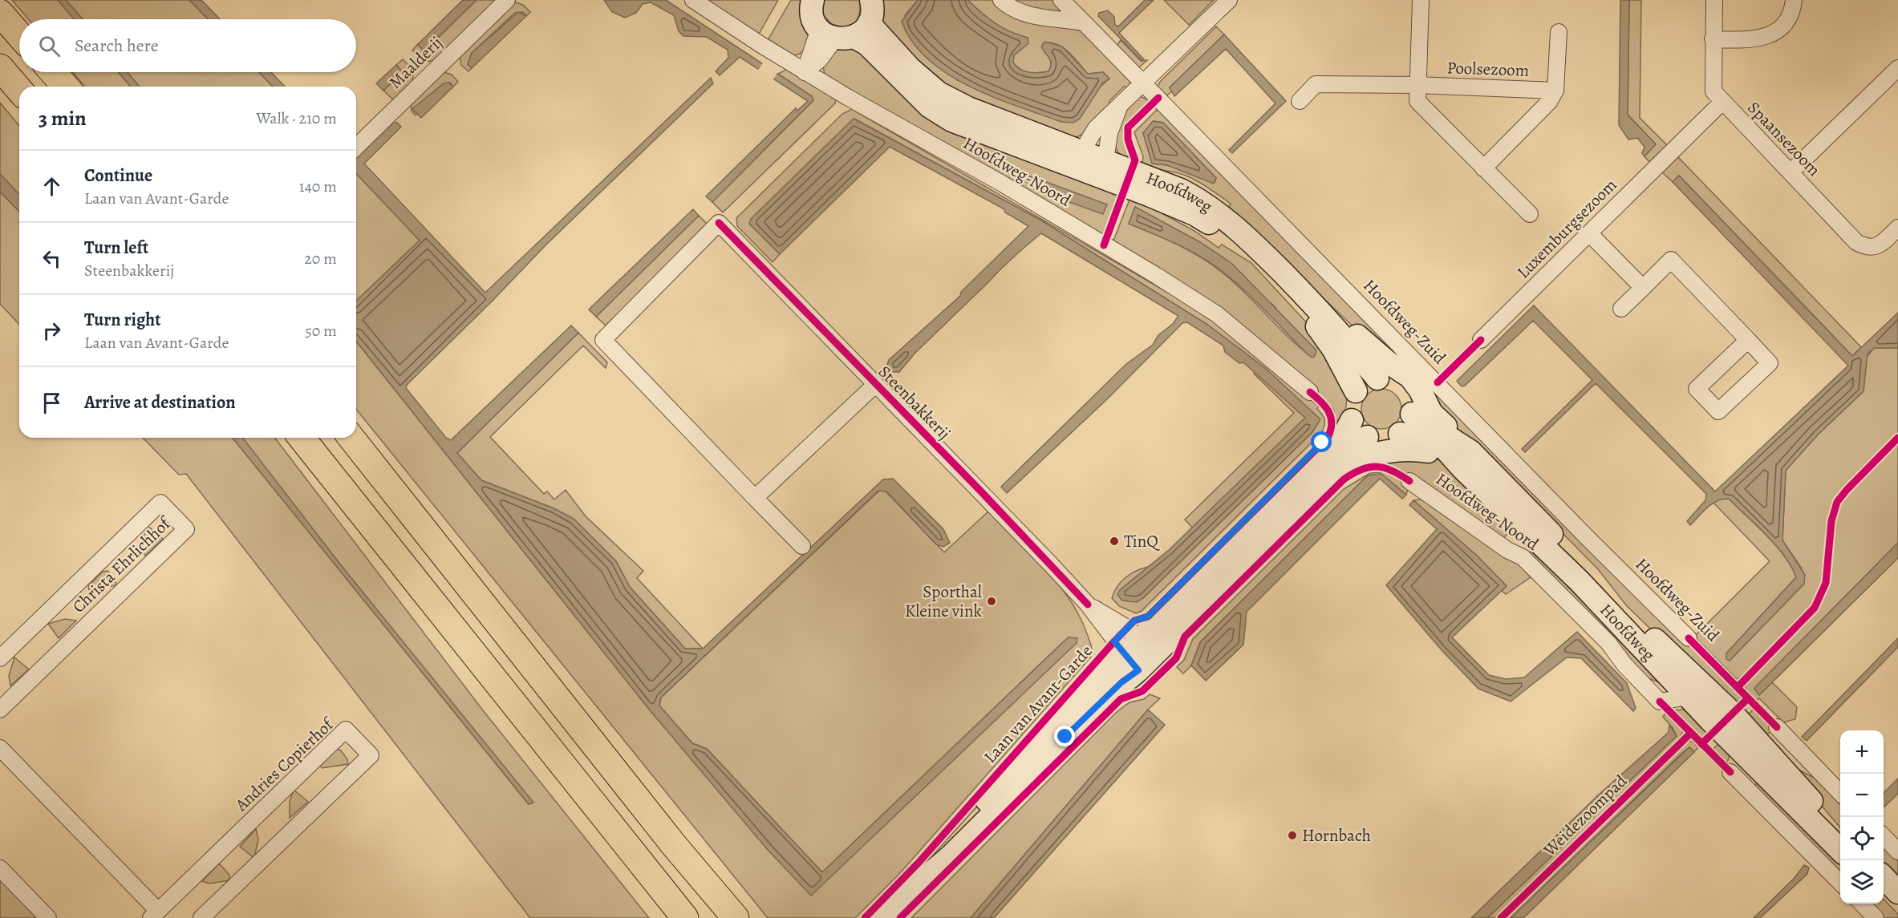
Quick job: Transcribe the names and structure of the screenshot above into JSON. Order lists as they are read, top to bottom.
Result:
{
  "streets": {
    "main road": ["Hoofdweg"],
    "street": [
      "Maalderij",
      "Poolsezoom",
      "Spaansezoom",
      "Hoofdweg-Noord",
      "Luxemburgsezoom",
      "Hoofdweg-Zuid",
      "Steenbakkerij",
      "Christa Ehrlichhof",
      "Andries Copierhof"
    ],
    "cycle path": ["Laan van Avant-Garde", "Weidezoompad"]
  },
  "crossings": [
    ["Spaansezoom", "Luxemburgsezoom"],
    ["Hoofdweg-Noord", "Hoofdweg"]
  ],
  "places": ["TinQ", "Sporthal Kleine vink", "Hornbach"],
  "page": {
    "search": "Search here",
    "heading": ["3 min", "Walk · 210 m"],
    "list": [
      ["Continue", "Laan van Avant-Garde", "140 m"],
      ["Turn left", "Steenbakkerij", "20 m"],
      ["Turn right", "Laan van Avant-Garde", "50 m"],
      "Arrive at destination"
    ],
    "map_buttons": ["+", "−"]
  }
}
